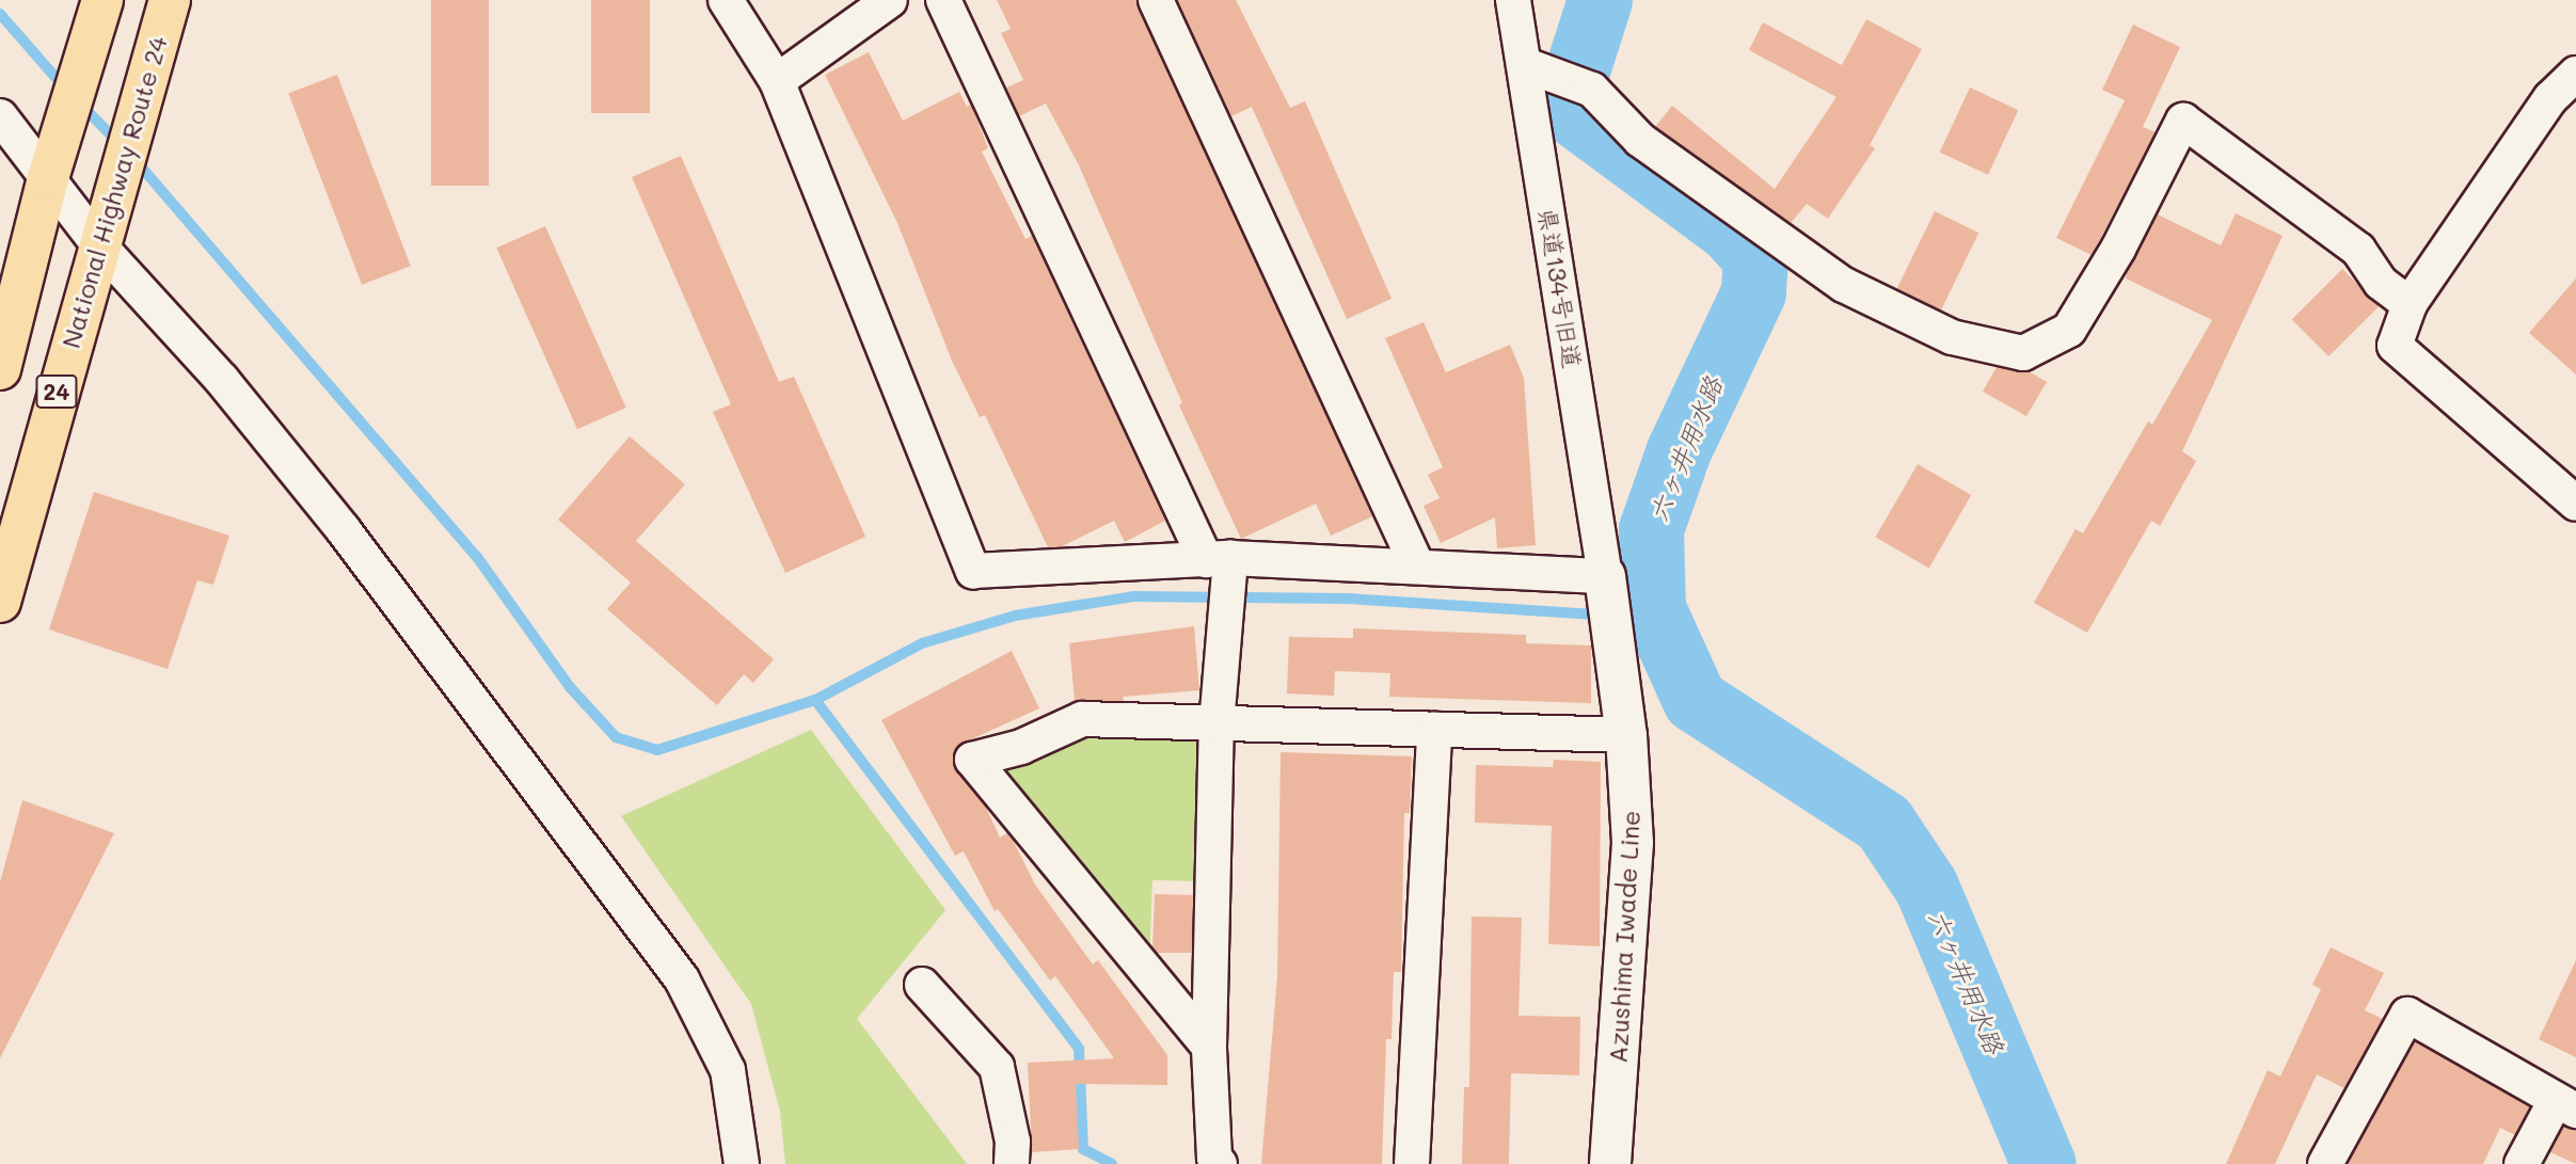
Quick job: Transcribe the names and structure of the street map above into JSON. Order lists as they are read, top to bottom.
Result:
{
  "streets": {
    "highway": ["National Highway Route 24", "24"],
    "main road": ["Azushima Iwade Line"],
    "street": ["県道134号旧道"]
  },
  "crossings": [
    ["県道134号旧道", "Azushima Iwade Line"]
  ],
  "water": ["六ヶ井用水路"]
}
